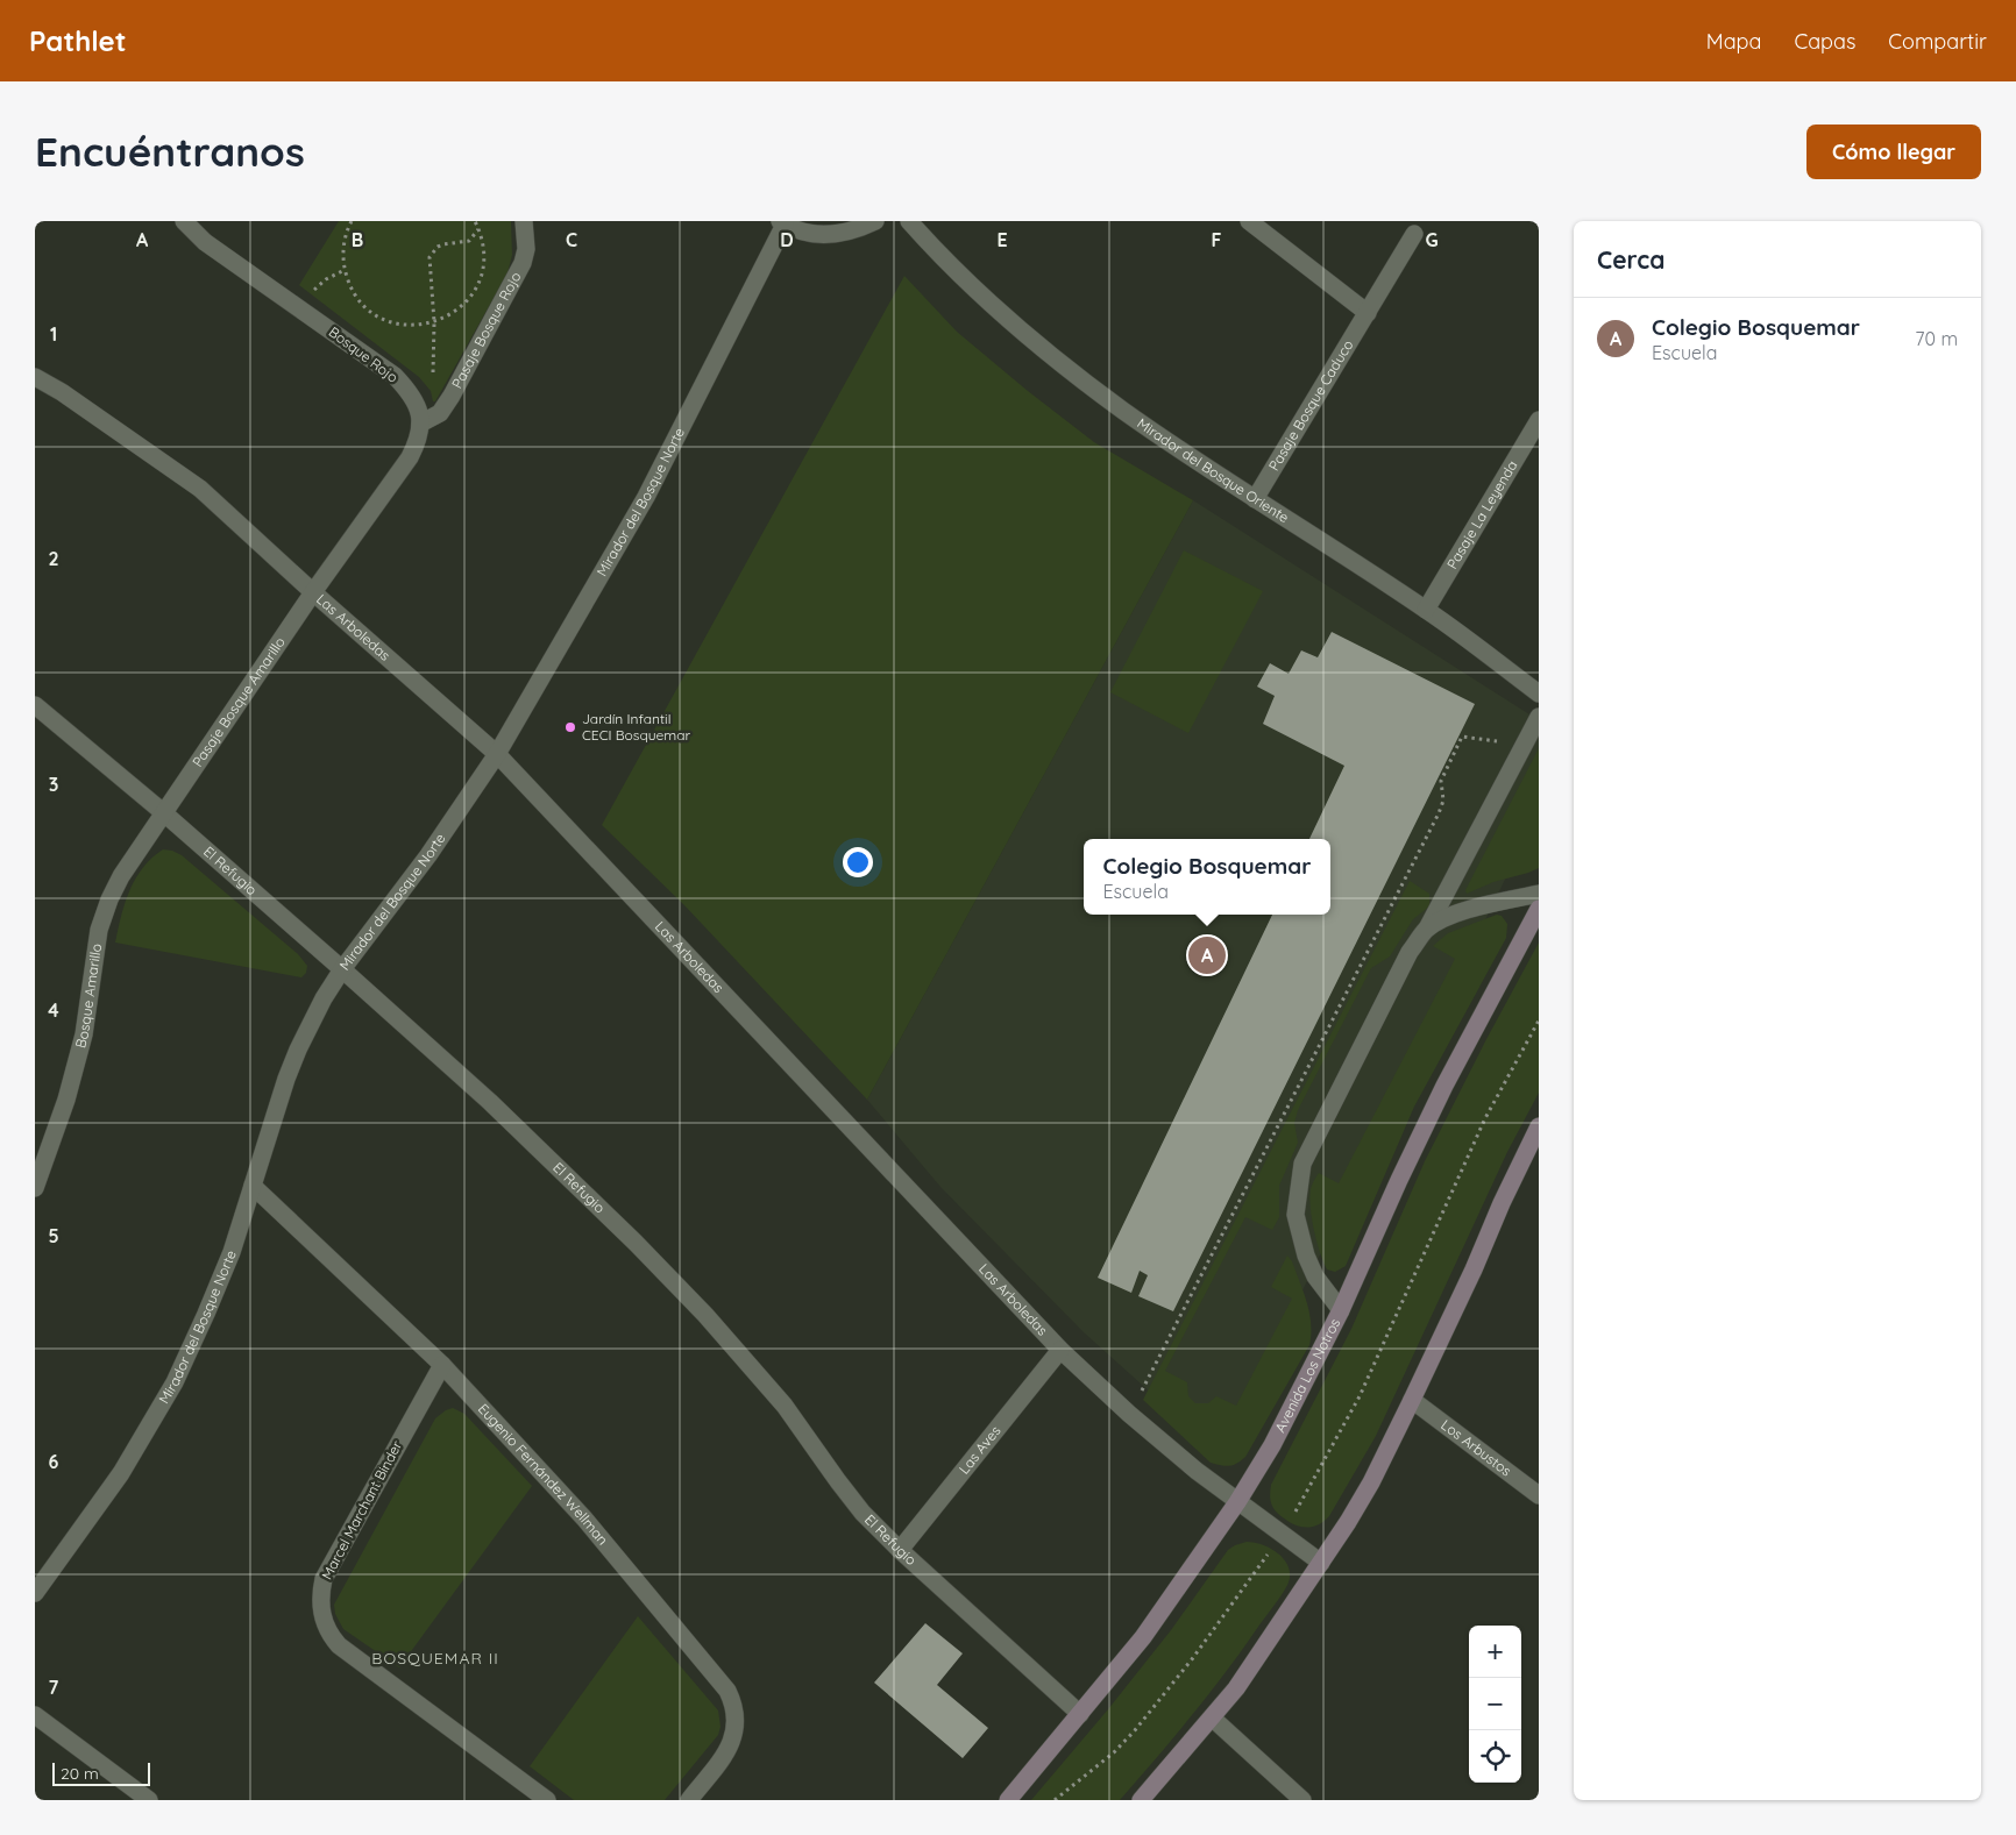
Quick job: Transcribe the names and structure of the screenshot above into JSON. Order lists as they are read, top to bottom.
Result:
{
  "streets": {
    "street": [
      "Pasaje Bosque Rojo",
      "Bosque Rojo",
      "Pasaje Bosque Caduco",
      "Mirador del Bosque Oriente",
      "Mirador del Bosque Norte",
      "Pasaje La Leyenda",
      "Las Arboledas",
      "Pasaje Bosque Amarillo",
      "El Refugio",
      "Bosque Amarillo",
      "Avenida Los Notros",
      "Los Arbustos",
      "Las Aves",
      "Eugenio Fernández Wellman",
      "Marcel Marchant Binder"
    ]
  },
  "crossings": [
    ["Pasaje Bosque Rojo", "Bosque Rojo"],
    ["Pasaje Bosque Caduco", "Mirador del Bosque Oriente"],
    ["Mirador del Bosque Oriente", "Pasaje La Leyenda"],
    ["Mirador del Bosque Norte", "Las Arboledas"],
    ["Mirador del Bosque Norte", "El Refugio"],
    ["Mirador del Bosque Norte", "Eugenio Fernández Wellman"],
    ["Las Arboledas", "Pasaje Bosque Amarillo"],
    ["Las Arboledas", "Avenida Los Notros"],
    ["Las Arboledas", "Las Aves"],
    ["Pasaje Bosque Amarillo", "El Refugio"],
    ["Pasaje Bosque Amarillo", "Bosque Amarillo"],
    ["El Refugio", "Bosque Amarillo"],
    ["El Refugio", "Avenida Los Notros"],
    ["El Refugio", "Las Aves"],
    ["Eugenio Fernández Wellman", "Marcel Marchant Binder"]
  ],
  "districts": ["BOSQUEMAR II"],
  "places": ["Jardín Infantil CECI Bosquemar"],
  "scale_bar": "20 m",
  "page": {
    "header": "Pathlet",
    "nav": ["Mapa", "Capas", "Compartir"],
    "buttons": "Cómo llegar",
    "title": "Encuéntranos",
    "heading": "Cerca",
    "list": [
      {
        "mark": "A",
        "name": "Colegio Bosquemar",
        "note": "Escuela",
        "value": "70 m"
      }
    ],
    "popup": ["Colegio Bosquemar", "Escuela"],
    "pins": "A",
    "map_buttons": ["+", "−"],
    "scale": "20 m"
  },
  "grid": {
    "columns": [
      "A",
      "B",
      "C",
      "D",
      "E",
      "F",
      "G"
    ],
    "rows": [
      "1",
      "2",
      "3",
      "4",
      "5",
      "6",
      "7"
    ]
  }
}
